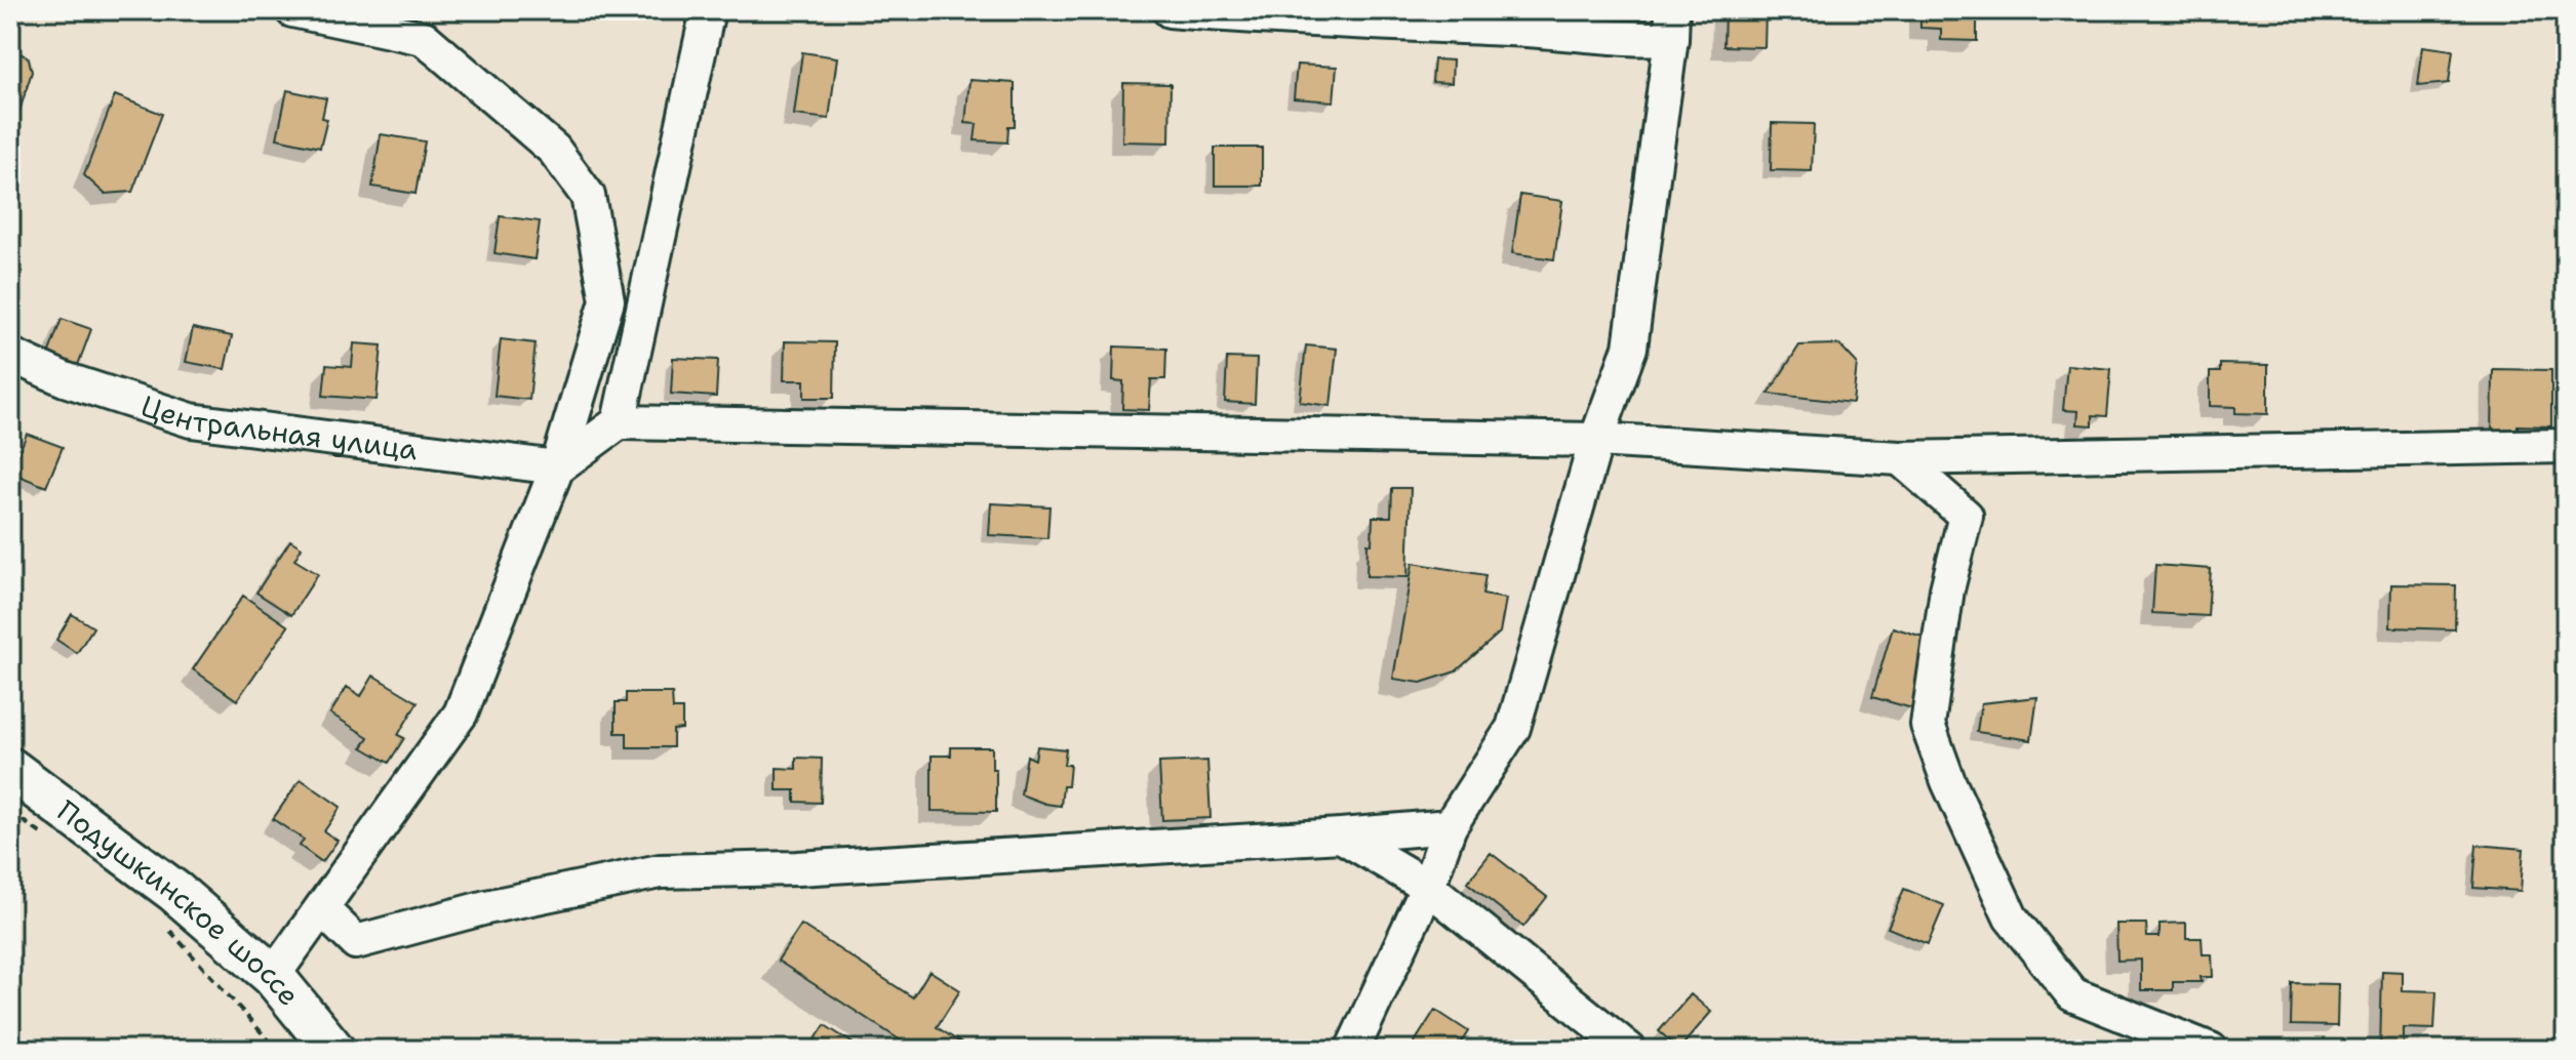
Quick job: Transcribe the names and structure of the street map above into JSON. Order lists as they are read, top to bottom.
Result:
{
  "streets": {
    "main road": ["Подушкинское шоссе"],
    "street": ["Центральная улица"]
  }
}
